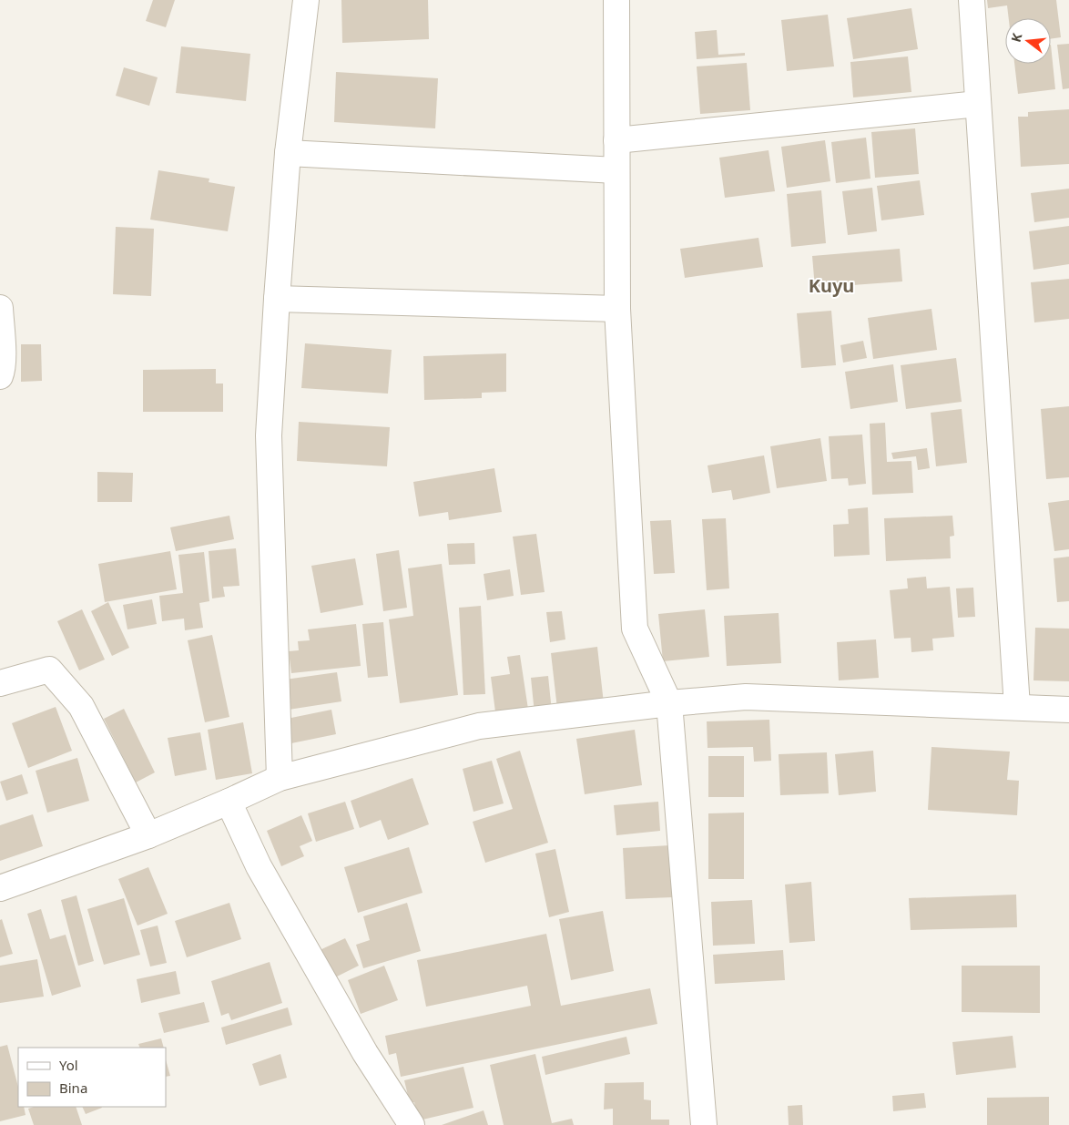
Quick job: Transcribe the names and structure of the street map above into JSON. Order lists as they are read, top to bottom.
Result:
{
  "districts": ["Kuyu"],
  "legend": ["Yol", "Bina"],
  "north": "left"
}
